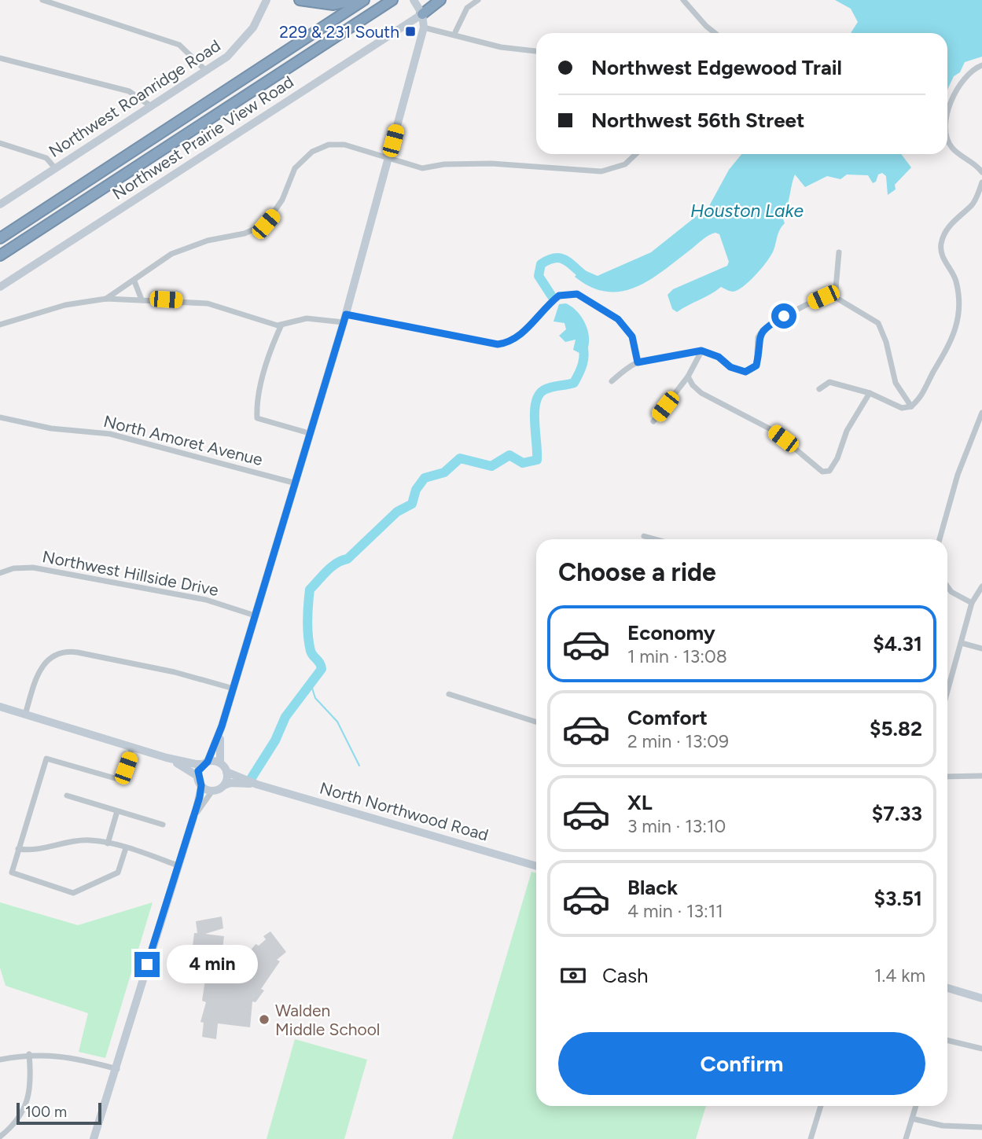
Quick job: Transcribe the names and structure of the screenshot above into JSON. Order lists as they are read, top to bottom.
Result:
{
  "streets": {
    "street": [
      "Northwest Roanridge Road",
      "Northwest Prairie View Road",
      "North Amoret Avenue",
      "Northwest Hillside Drive",
      "North Northwood Road"
    ]
  },
  "water": ["Houston Lake"],
  "places": {
    "transit": ["229 & 231 South"],
    "other": ["Walden Middle School"]
  },
  "scale_bar": "100 m",
  "page": {
    "banner": ["Northwest Edgewood Trail", "Northwest 56th Street"],
    "heading": "Choose a ride",
    "list": [
      {
        "name": "Economy",
        "note": "1 min · 13:08",
        "value": "$4.31"
      },
      {
        "name": "Comfort",
        "note": "2 min · 13:09",
        "value": "$5.82"
      },
      {
        "name": "XL",
        "note": "3 min · 13:10",
        "value": "$7.33"
      },
      {
        "name": "Black",
        "note": "4 min · 13:11",
        "value": "$3.51"
      }
    ],
    "bubble": "4 min",
    "pay": ["Cash", "1.4 km"],
    "buttons": "Confirm",
    "scale": "100 m"
  }
}
